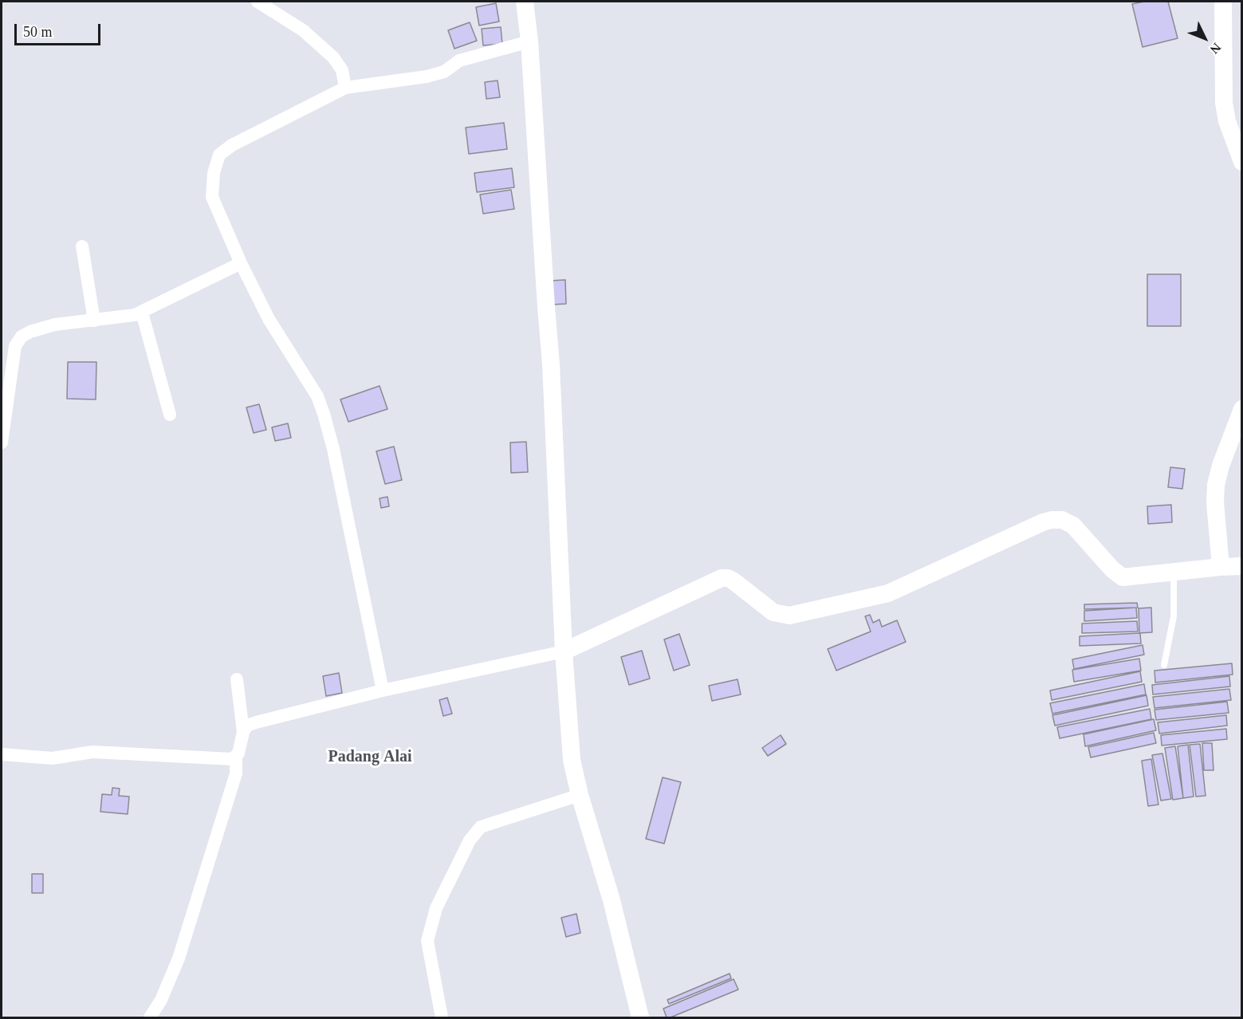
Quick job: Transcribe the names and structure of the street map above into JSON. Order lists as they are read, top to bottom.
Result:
{
  "districts": ["Padang Alai"],
  "scale_bar": "50 m",
  "north": "bottom right"
}
